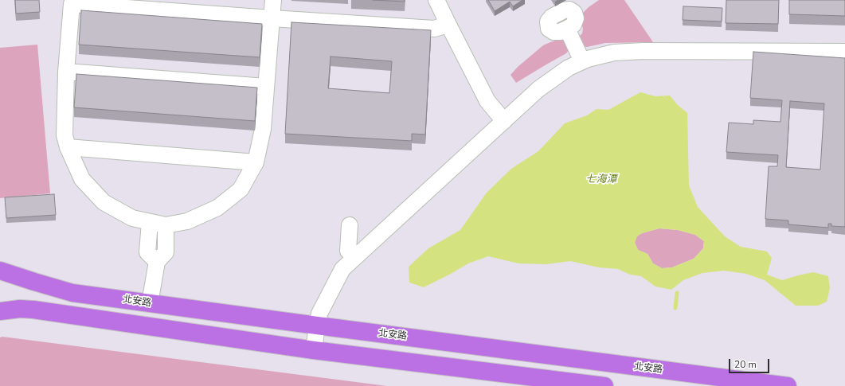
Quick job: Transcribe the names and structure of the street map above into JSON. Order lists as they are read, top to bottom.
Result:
{
  "streets": {
    "main road": ["北安路"]
  },
  "water": ["七海潭"],
  "scale_bar": "20 m"
}
